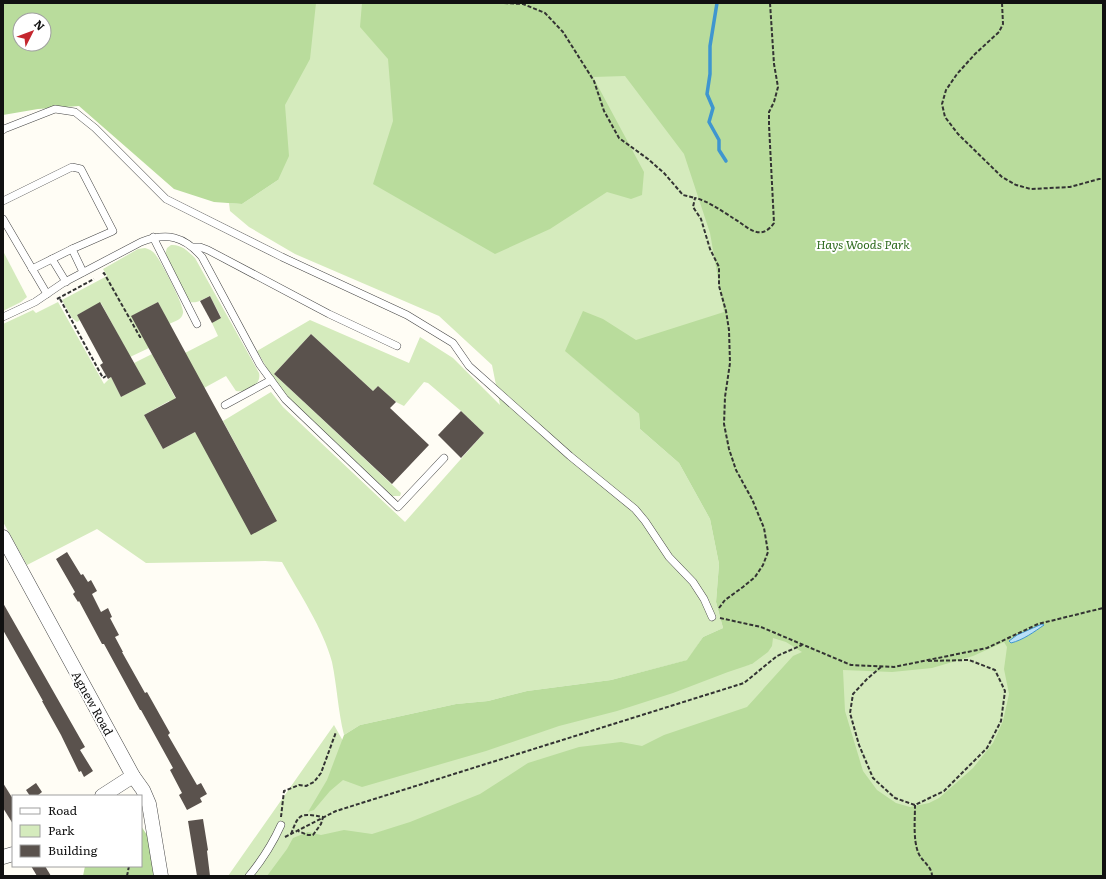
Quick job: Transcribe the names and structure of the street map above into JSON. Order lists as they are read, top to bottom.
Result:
{
  "streets": {
    "street": ["Agnew Road"]
  },
  "parks": ["Hays Woods Park"],
  "legend": ["Road", "Park", "Building"],
  "north": "top right"
}
